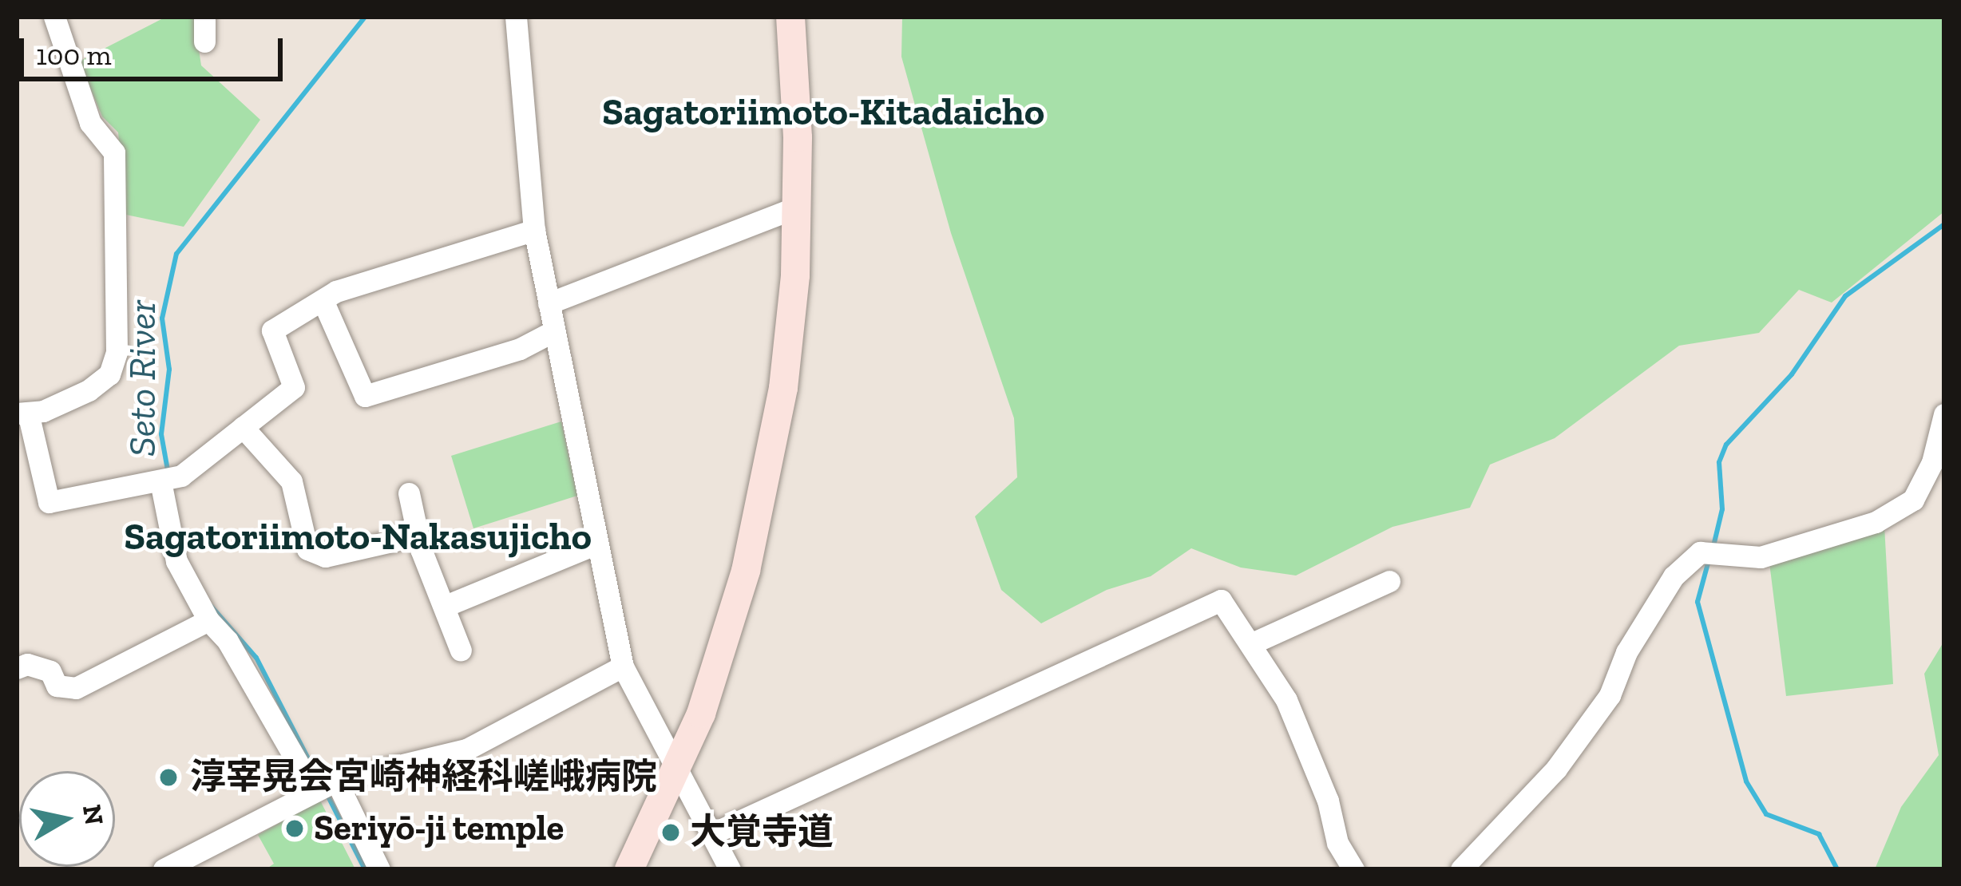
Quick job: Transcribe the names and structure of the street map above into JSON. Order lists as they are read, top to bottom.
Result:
{
  "districts": ["Sagatoriimoto-Kitadaicho", "Sagatoriimoto-Nakasujicho"],
  "water": ["Seto River"],
  "places": ["淳宰晃会宮崎神経科嵯峨病院", "Seriyō-ji temple", "大覚寺道"],
  "scale_bar": "100 m",
  "north": "right"
}
